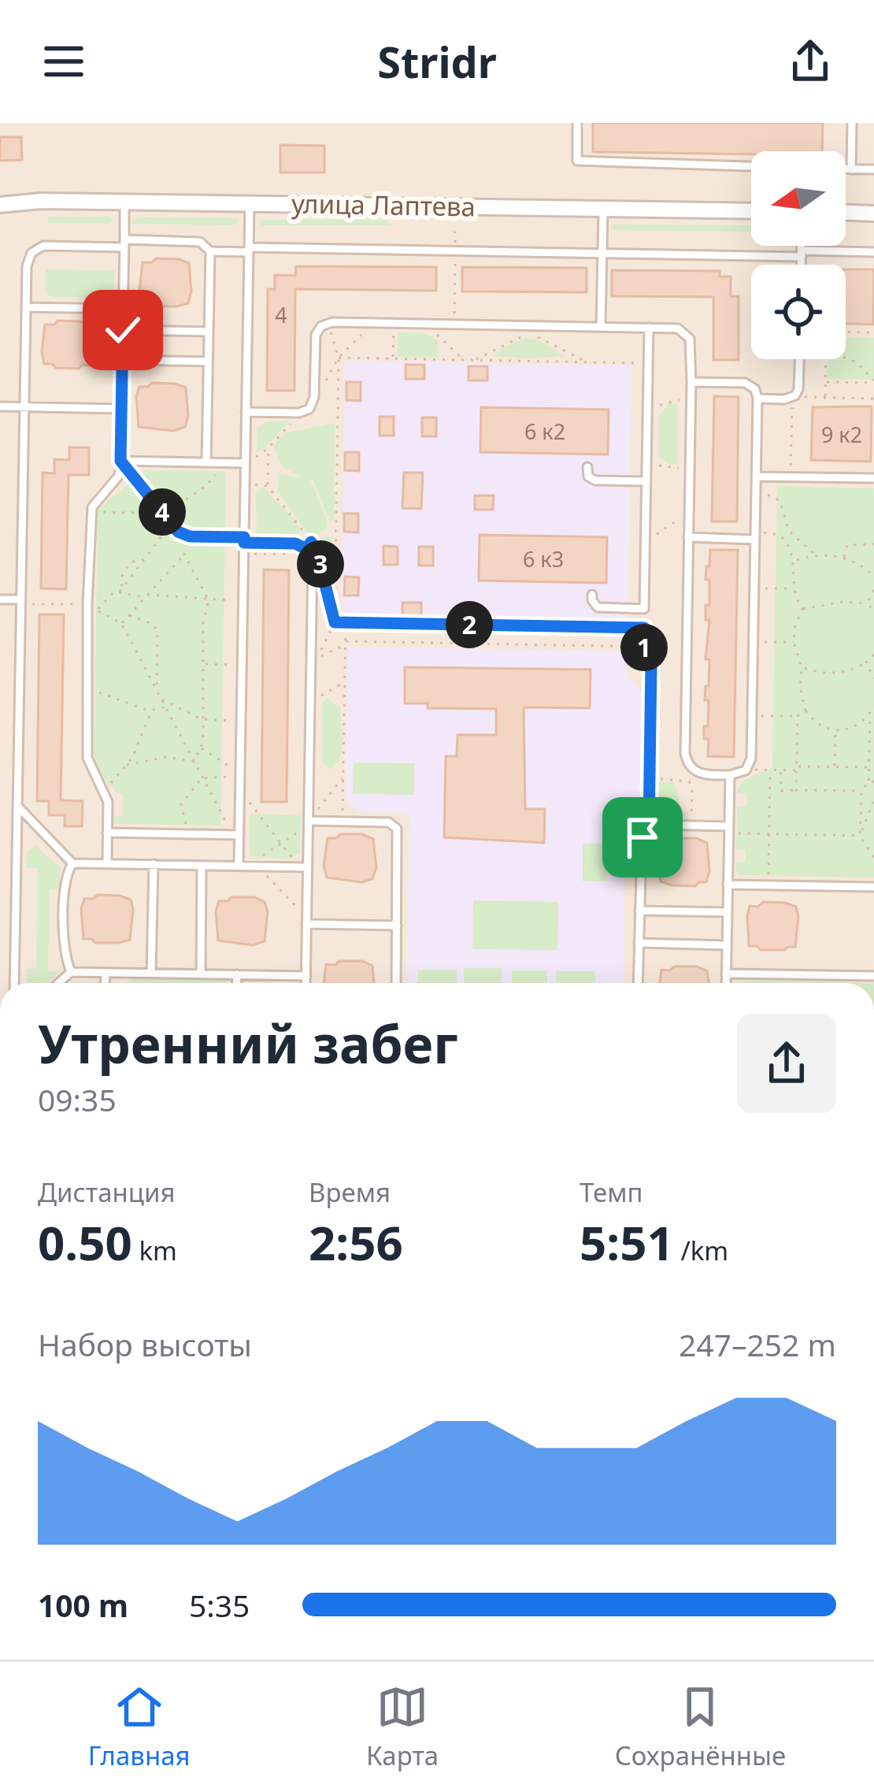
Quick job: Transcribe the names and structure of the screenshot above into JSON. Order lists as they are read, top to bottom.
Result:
{
  "streets": {
    "street": ["улица Лаптева"]
  },
  "house_numbers": [
    "4",
    "6 к2",
    "9 к2",
    "6 к3"
  ],
  "north": "left",
  "page": {
    "header": "Stridr",
    "pins": [
      "4",
      "3",
      "2",
      "1"
    ],
    "heading": ["Утренний забег", "09:35"],
    "stats": [
      ["Дистанция", "0.50 km"],
      ["Время", "2:56"],
      ["Темп", "5:51 /km"]
    ],
    "chart": ["Набор высоты", "247–252 m"],
    "list": [
      {
        "name": "100 m",
        "note": "5:35"
      }
    ],
    "tabs": ["Главная", "Карта", "Сохранённые"]
  }
}
